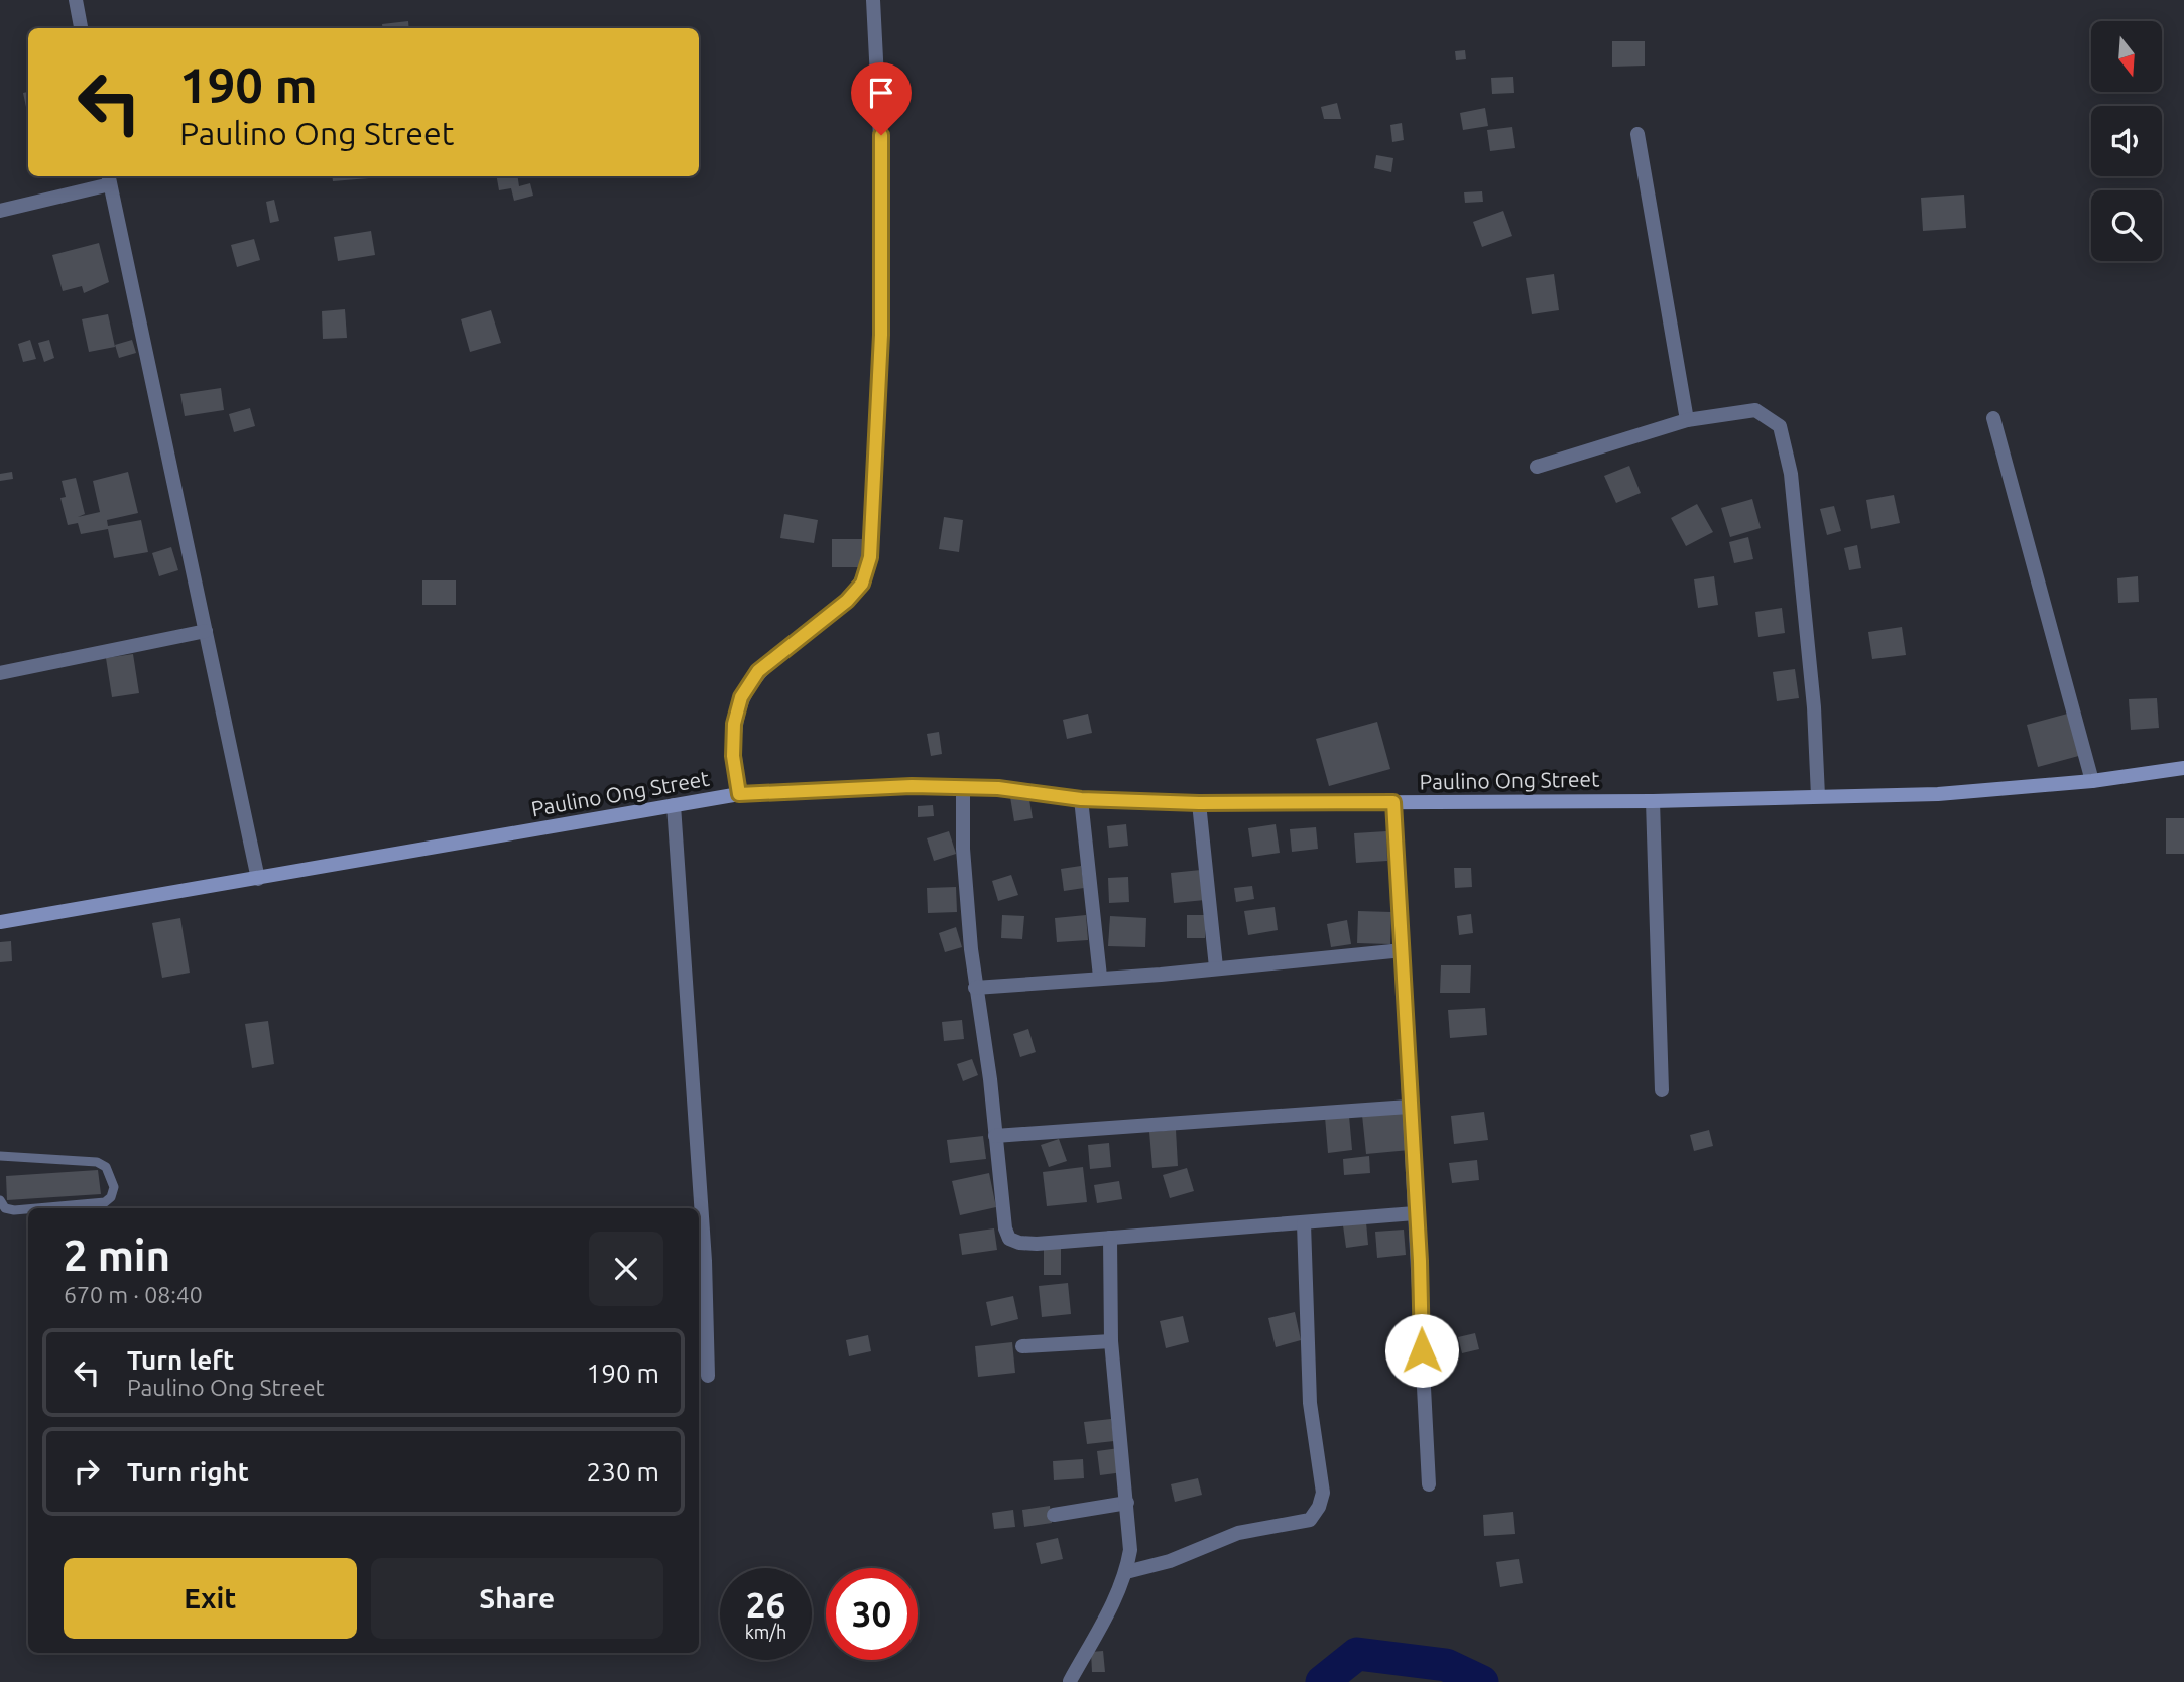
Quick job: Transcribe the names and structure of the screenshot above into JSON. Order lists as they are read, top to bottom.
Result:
{
  "streets": {
    "street": ["Paulino Ong Street"]
  },
  "north": "bottom",
  "page": {
    "turn": ["190 m", "Paulino Ong Street"],
    "heading": ["2 min", "670 m · 08:40"],
    "list": [
      {
        "name": "Turn left",
        "note": "Paulino Ong Street",
        "value": "190 m"
      },
      {
        "name": "Turn right",
        "value": "230 m"
      }
    ],
    "buttons": ["Exit", "Share"],
    "speed": "26 km/h",
    "limit": "30"
  }
}
